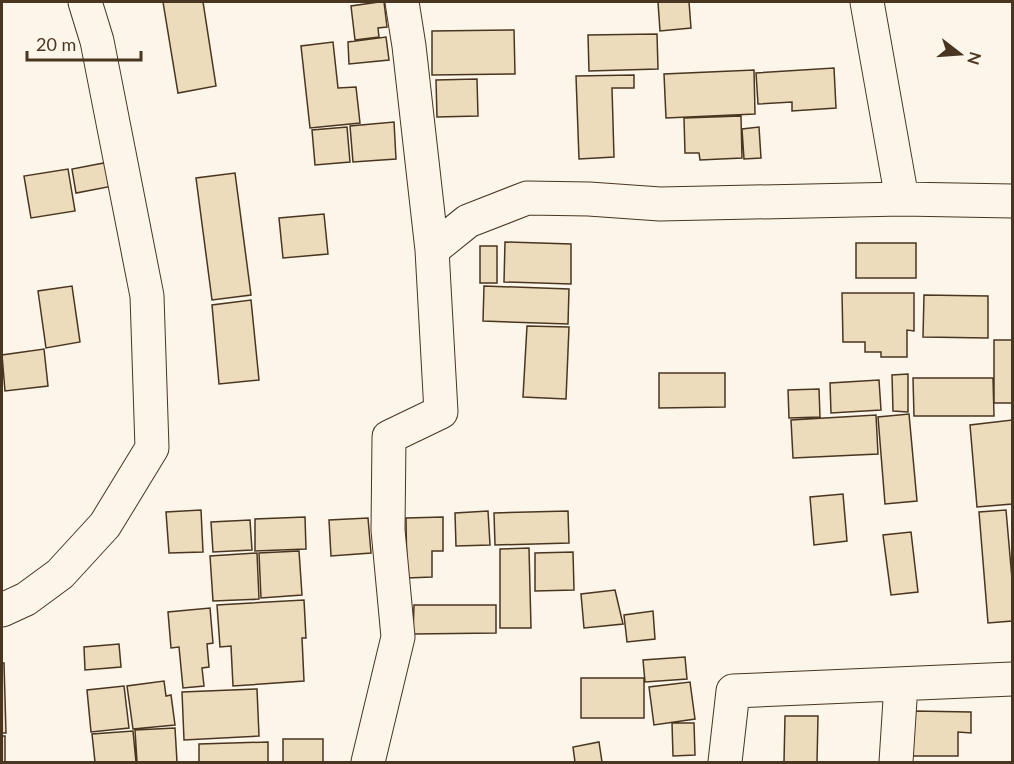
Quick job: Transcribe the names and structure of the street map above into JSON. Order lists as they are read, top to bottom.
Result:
{
  "scale_bar": "20 m",
  "north": "right"
}
